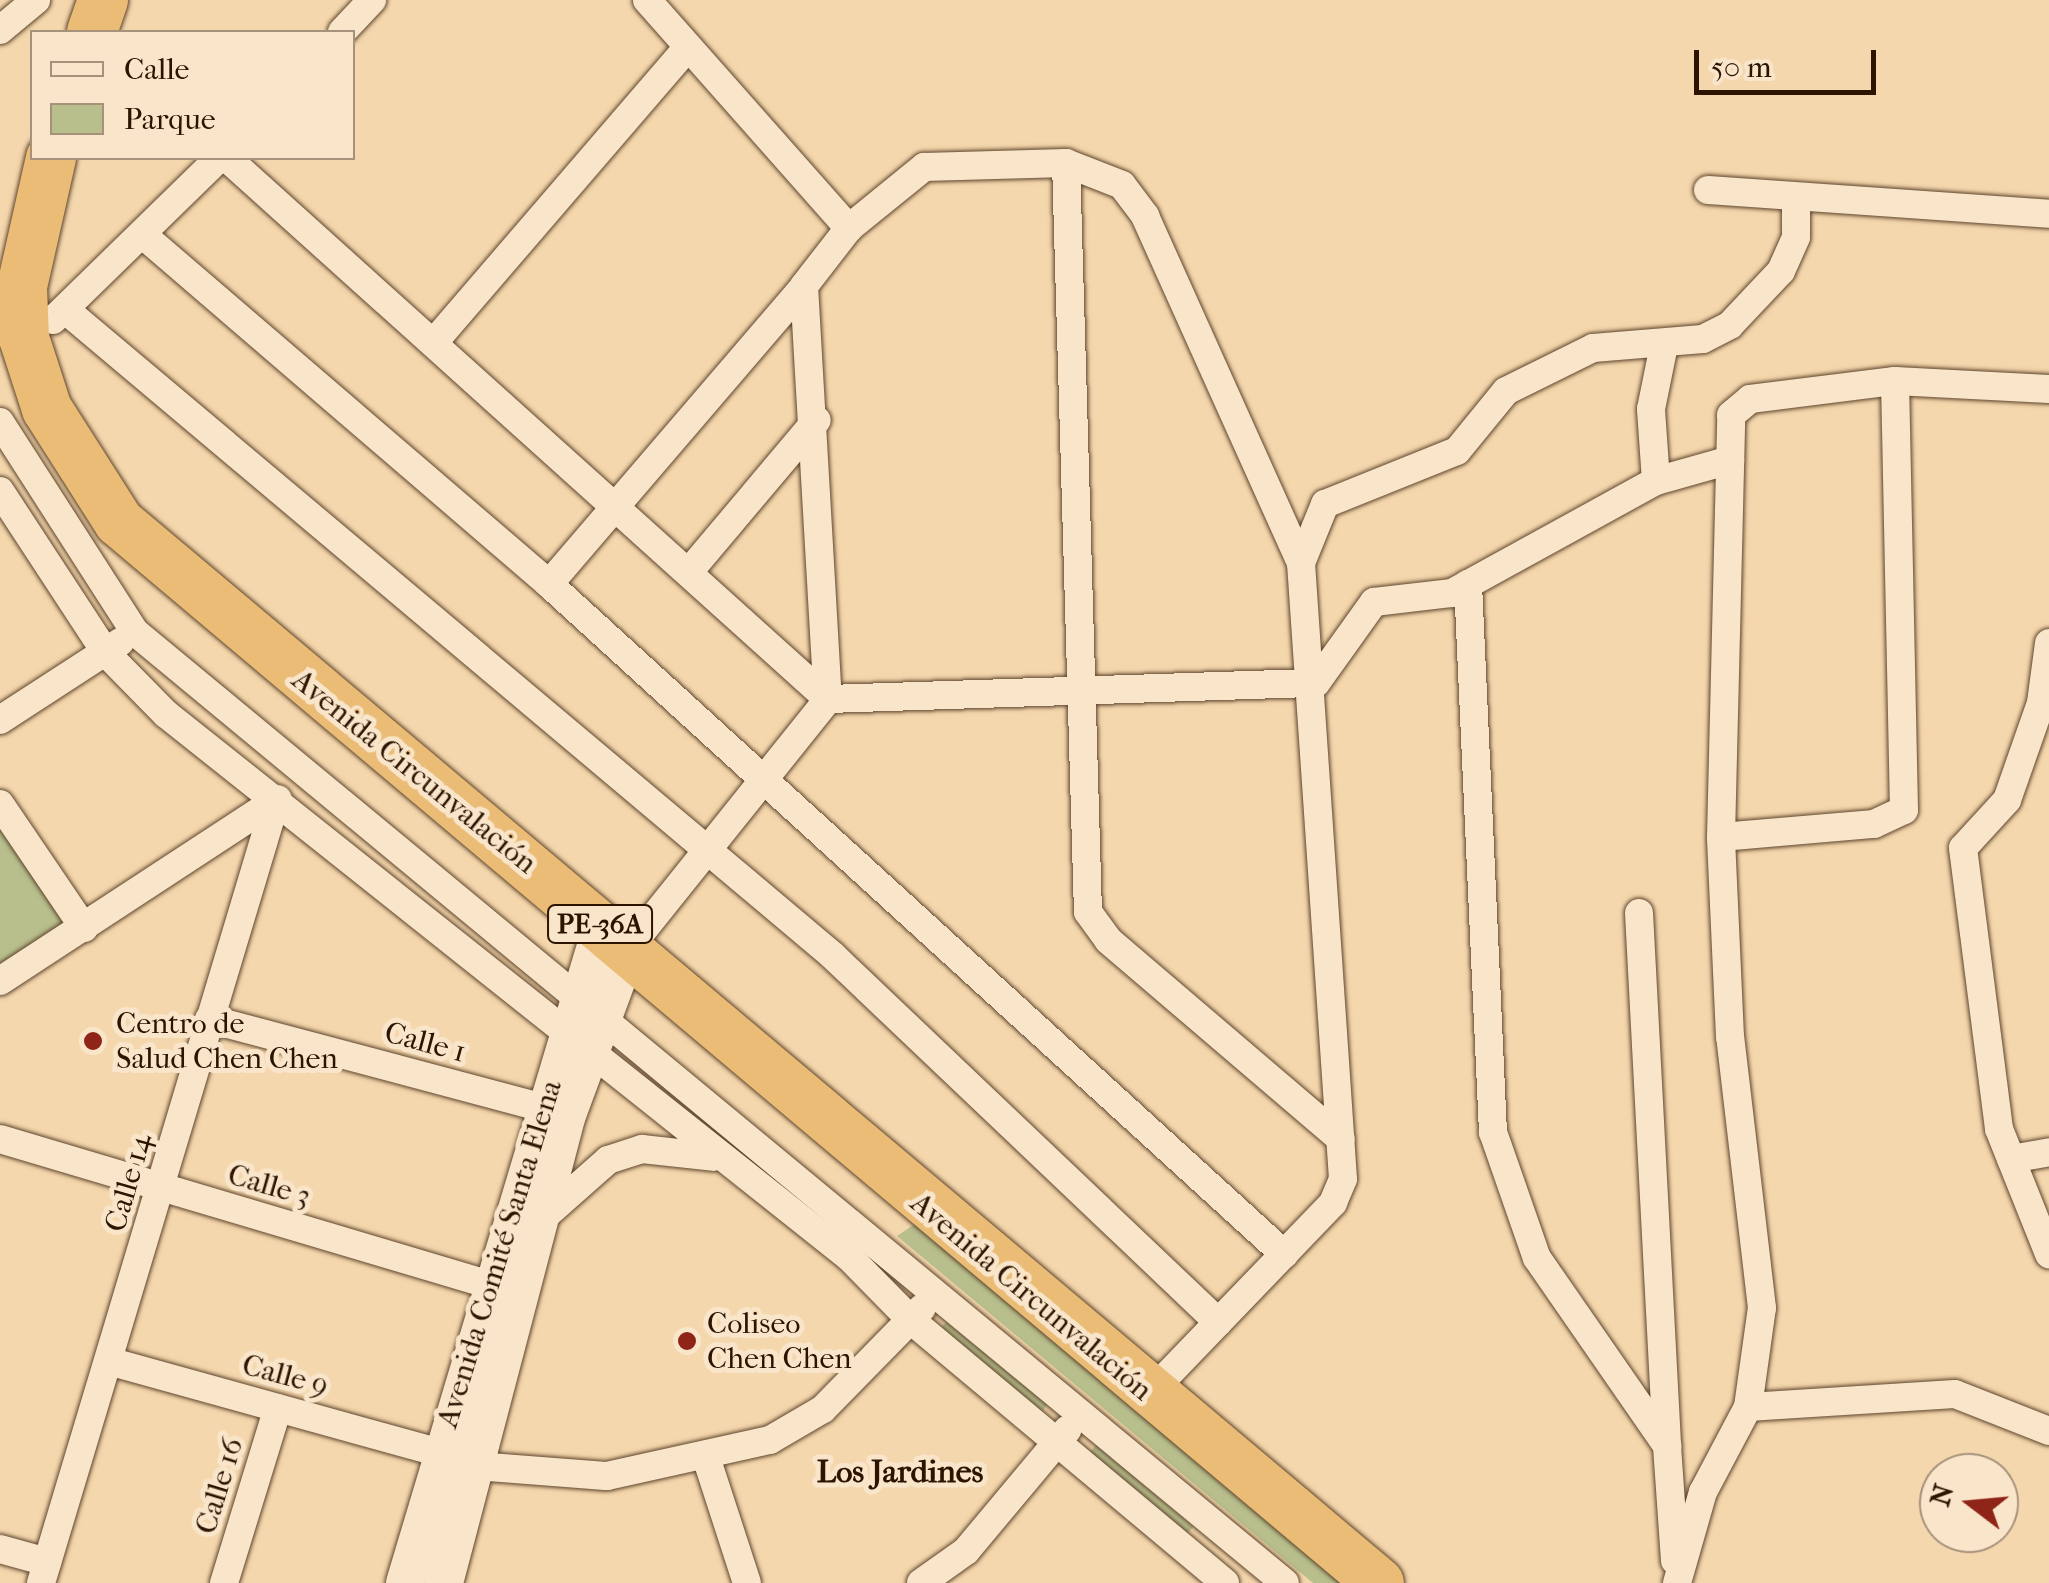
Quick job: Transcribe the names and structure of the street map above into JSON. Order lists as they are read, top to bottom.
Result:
{
  "streets": {
    "highway": ["Avenida Circunvalación", "PE-36A"],
    "street": [
      "Calle 1",
      "Calle 14",
      "Calle 3",
      "Avenida Comité Santa Elena",
      "Calle 9",
      "Calle 16"
    ]
  },
  "crossings": [
    ["Avenida Circunvalación", "Avenida Comité Santa Elena"],
    ["Calle 1", "Calle 14"],
    ["Calle 1", "Avenida Comité Santa Elena"],
    ["Calle 14", "Calle 3"],
    ["Calle 14", "Calle 9"],
    ["Calle 3", "Avenida Comité Santa Elena"],
    ["Avenida Comité Santa Elena", "Calle 9"],
    ["Calle 9", "Calle 16"]
  ],
  "districts": ["Los Jardines"],
  "places": ["Centro de Salud Chen Chen", "Coliseo Chen Chen"],
  "legend": ["Calle", "Parque"],
  "scale_bar": "50 m",
  "north": "left"
}
